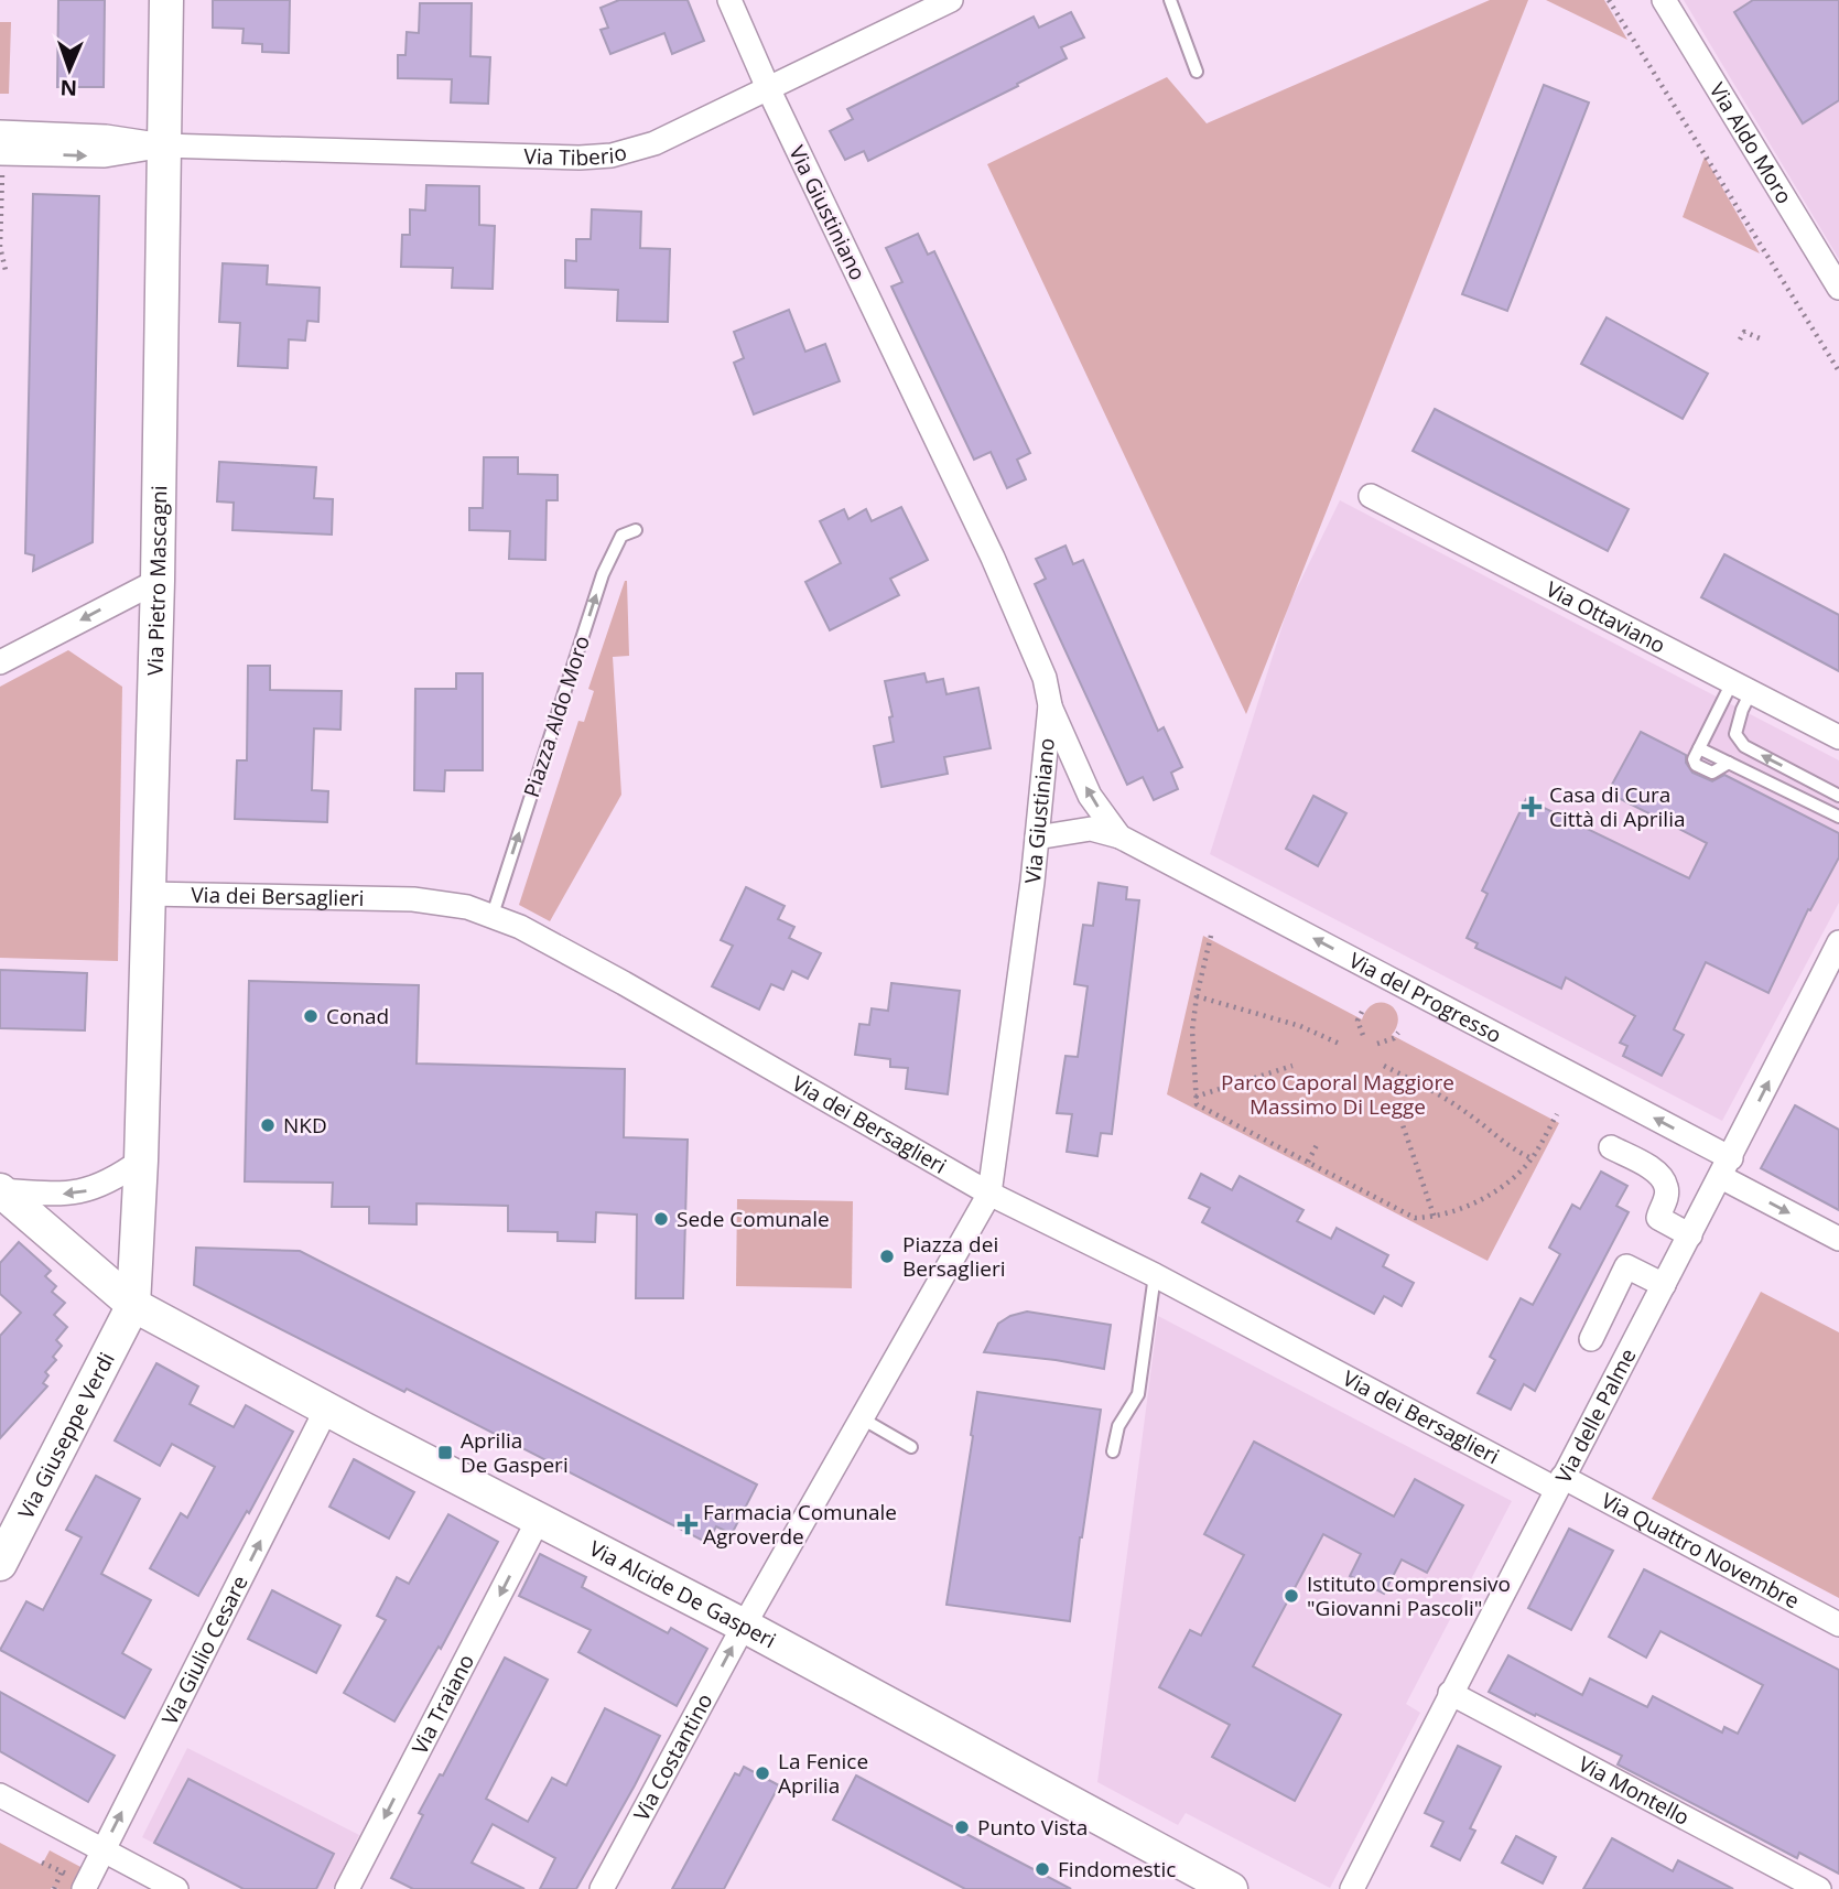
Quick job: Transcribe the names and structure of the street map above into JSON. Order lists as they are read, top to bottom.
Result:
{
  "streets": {
    "street": [
      "Via Aldo Moro",
      "Via Tiberio",
      "Via Giustiniano",
      "Via Pietro Mascagni",
      "Via Ottaviano",
      "Via dei Bersaglieri",
      "Via del Progresso",
      "Via delle Palme",
      "Via Giuseppe Verdi",
      "Via Quattro Novembre",
      "Via Alcide De Gasperi",
      "Via Giulio Cesare",
      "Via Traiano",
      "Via Costantino",
      "Via Montello"
    ],
    "lane": ["Piazza Aldo Moro"]
  },
  "crossings": [
    ["Via Tiberio", "Via Giustiniano"],
    ["Via Tiberio", "Via Pietro Mascagni"],
    ["Via Giustiniano", "Via dei Bersaglieri"],
    ["Via Giustiniano", "Via del Progresso"],
    ["Via Giustiniano", "Via Alcide De Gasperi"],
    ["Via Giustiniano", "Via Costantino"],
    ["Via Pietro Mascagni", "Via dei Bersaglieri"],
    ["Via Pietro Mascagni", "Via Giuseppe Verdi"],
    ["Via Pietro Mascagni", "Via Alcide De Gasperi"],
    ["Piazza Aldo Moro", "Via dei Bersaglieri"],
    ["Via dei Bersaglieri", "Via delle Palme"],
    ["Via dei Bersaglieri", "Via Quattro Novembre"],
    ["Via del Progresso", "Via delle Palme"],
    ["Via delle Palme", "Via Quattro Novembre"],
    ["Via delle Palme", "Via Montello"],
    ["Via Giuseppe Verdi", "Via Alcide De Gasperi"],
    ["Via Alcide De Gasperi", "Via Giulio Cesare"],
    ["Via Alcide De Gasperi", "Via Traiano"],
    ["Via Alcide De Gasperi", "Via Costantino"]
  ],
  "one_way": [
    "Piazza Aldo Moro",
    "Via Giulio Cesare",
    "Via Traiano",
    "Via Costantino"
  ],
  "parks": ["Parco Caporal Maggiore Massimo Di Legge"],
  "places": {
    "health": ["Casa di Cura Città di Aprilia", "Farmacia Comunale Agroverde"],
    "other": [
      "Conad",
      "NKD",
      "Sede Comunale",
      "Piazza dei Bersaglieri",
      "Istituto Comprensivo \"Giovanni Pascoli\"",
      "La Fenice Aprilia",
      "Punto Vista",
      "Findomestic"
    ],
    "transit": ["Aprilia De Gasperi"]
  },
  "north": "bottom"
}
